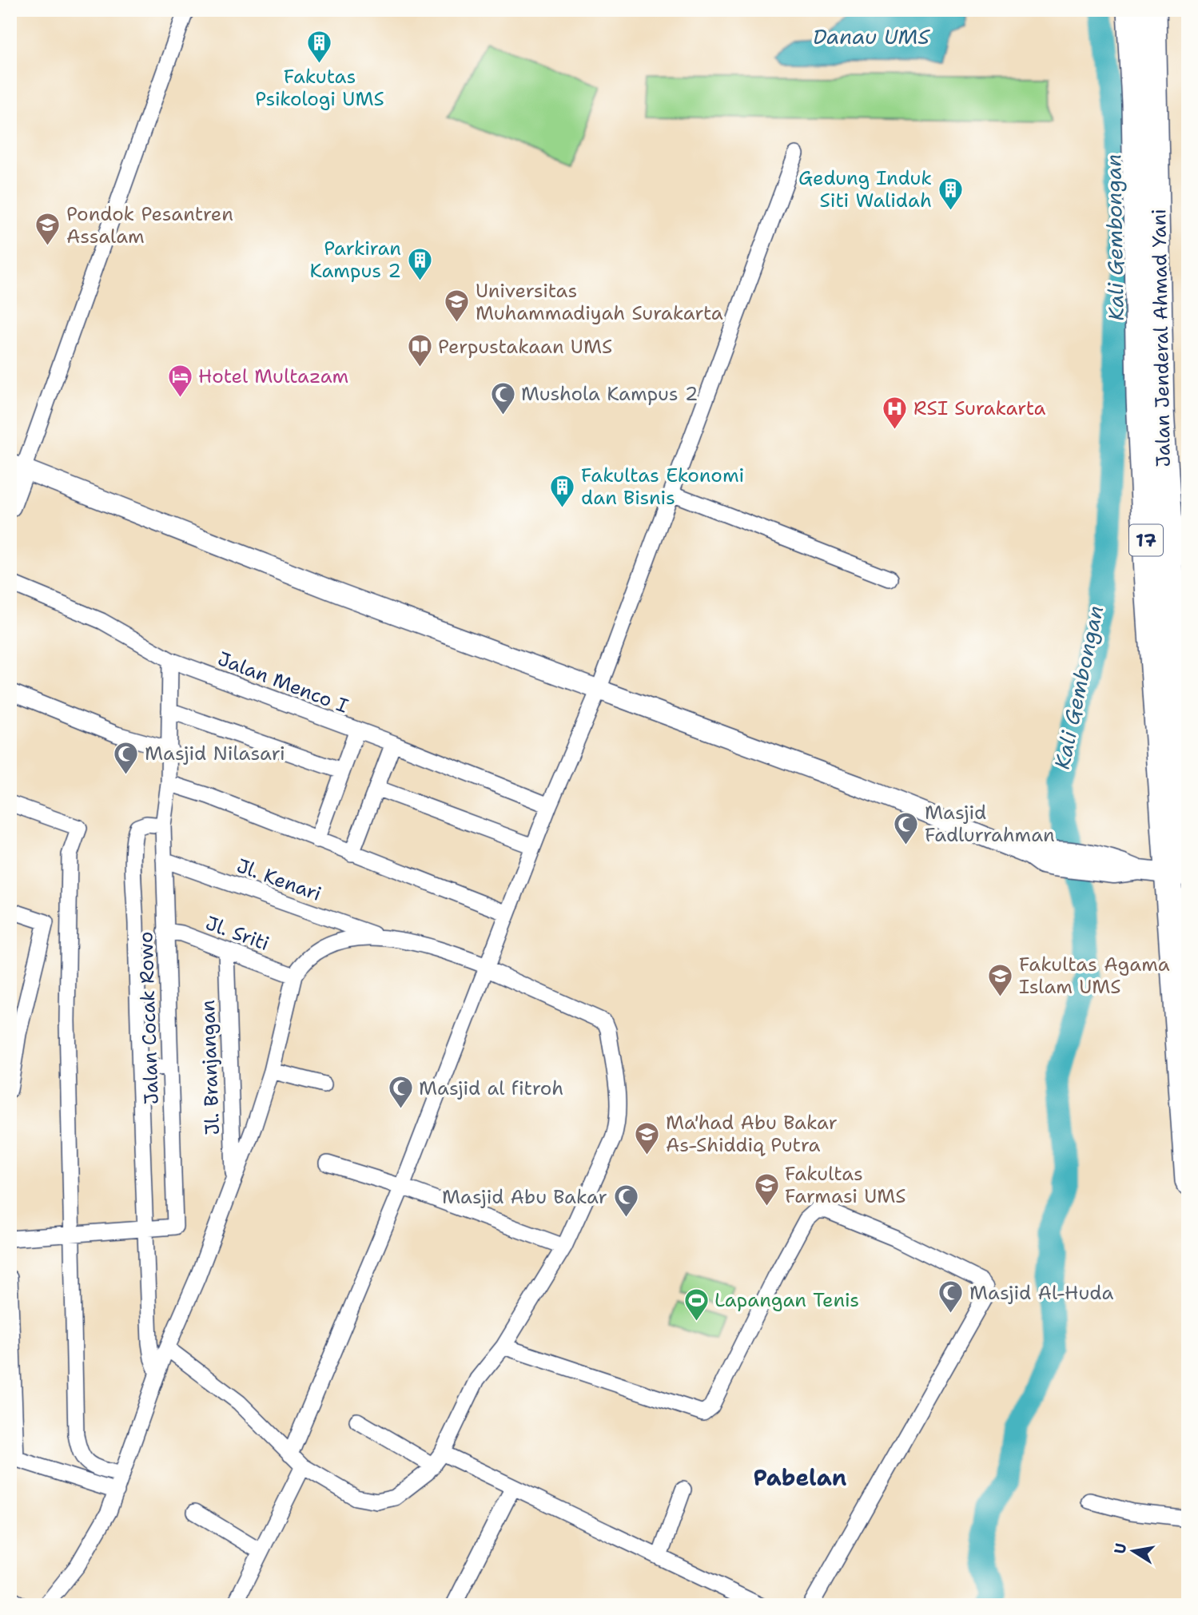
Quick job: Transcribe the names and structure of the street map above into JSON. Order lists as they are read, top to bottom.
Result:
{
  "streets": {
    "highway": ["Jalan Jenderal Ahmad Yani", "17"],
    "street": [
      "Jalan Menco I",
      "Jl. Kenari",
      "Jl. Sriti",
      "Jalan Cocak Rowo",
      "Jl. Branjangan"
    ]
  },
  "crossings": [
    ["Jalan Menco I", "Jalan Cocak Rowo"],
    ["Jl. Kenari", "Jalan Cocak Rowo"],
    ["Jl. Sriti", "Jalan Cocak Rowo"],
    ["Jl. Sriti", "Jl. Branjangan"]
  ],
  "districts": ["Pabelan"],
  "water": ["Danau UMS", "Kali Gembongan"],
  "places": {
    "building": [
      "Fakutas Psikologi UMS",
      "Gedung Induk Siti Walidah",
      "Parkiran Kampus 2",
      "Fakultas Ekonomi dan Bisnis"
    ],
    "school or university": [
      "Pondok Pesantren Assalam",
      "Universitas Muhammadiyah Surakarta",
      "Fakultas Agama Islam UMS",
      "Ma'had Abu Bakar As-Shiddiq Putra",
      "Fakultas Farmasi UMS"
    ],
    "library": ["Perpustakaan UMS"],
    "hotel": ["Hotel Multazam"],
    "mosque": [
      "Mushola Kampus 2",
      "Masjid Nilasari",
      "Masjid Fadlurrahman",
      "Masjid al fitroh",
      "Masjid Abu Bakar",
      "Masjid Al-Huda"
    ],
    "hospital": ["RSI Surakarta"],
    "sports": ["Lapangan Tenis"]
  },
  "north": "left"
}
